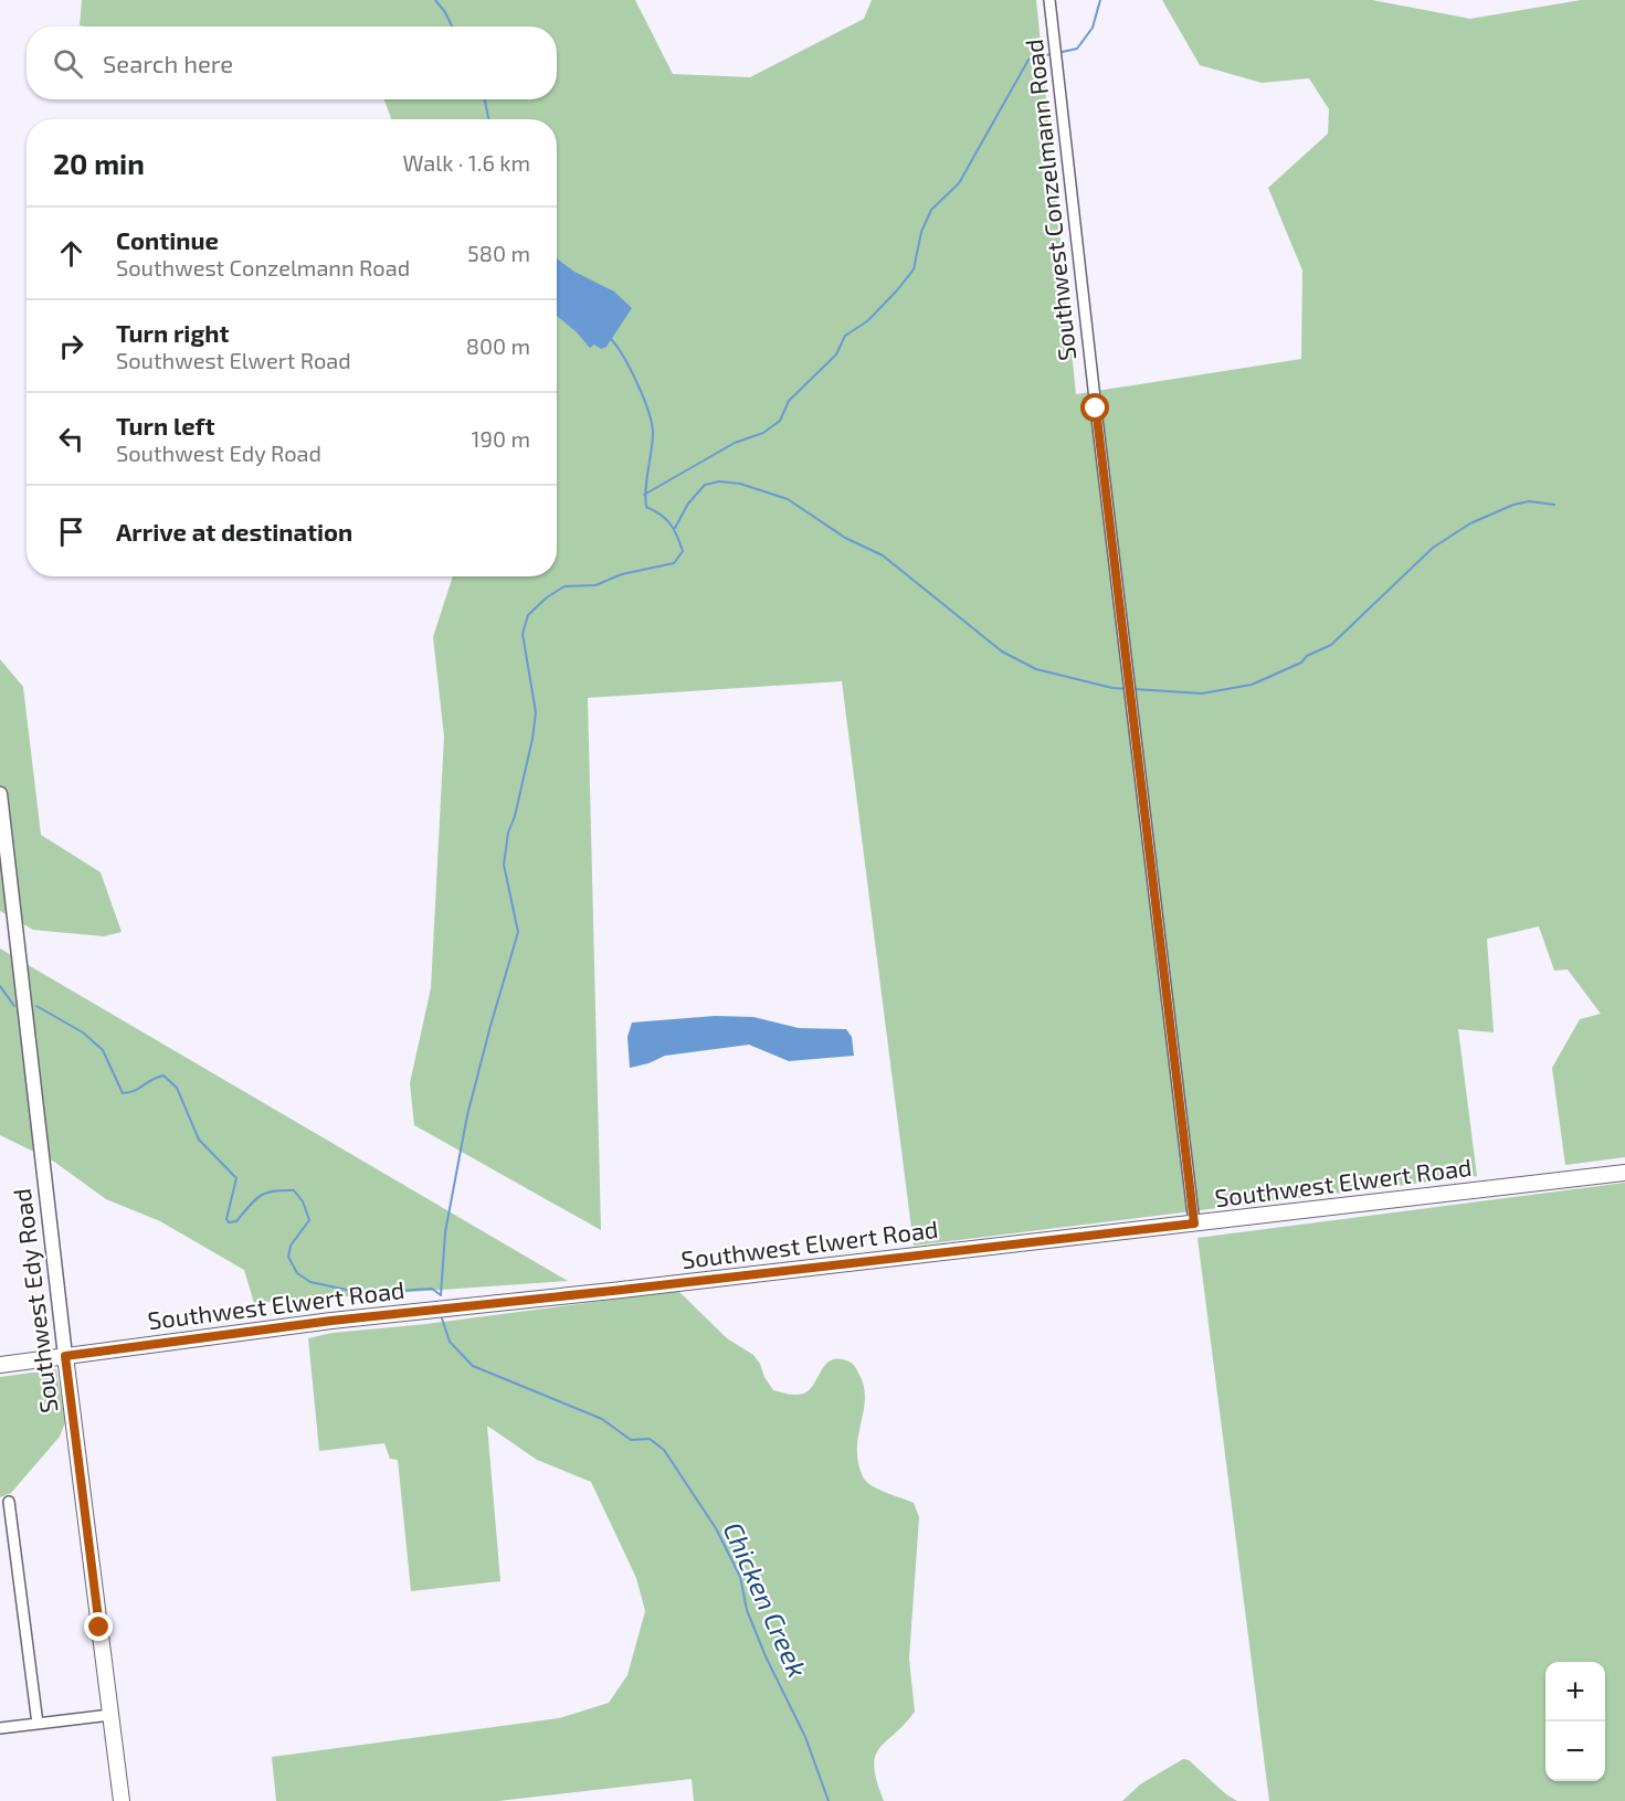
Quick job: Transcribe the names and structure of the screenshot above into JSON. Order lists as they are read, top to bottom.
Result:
{
  "streets": {
    "main road": ["Southwest Elwert Road", "Southwest Edy Road"],
    "street": ["Southwest Conzelmann Road"]
  },
  "crossings": [
    ["Southwest Conzelmann Road", "Southwest Elwert Road"],
    ["Southwest Elwert Road", "Southwest Edy Road"]
  ],
  "water": ["Chicken Creek"],
  "page": {
    "search": "Search here",
    "heading": ["20 min", "Walk · 1.6 km"],
    "list": [
      ["Continue", "Southwest Conzelmann Road", "580 m"],
      ["Turn right", "Southwest Elwert Road", "800 m"],
      ["Turn left", "Southwest Edy Road", "190 m"],
      "Arrive at destination"
    ],
    "map_buttons": ["+", "−"]
  }
}
